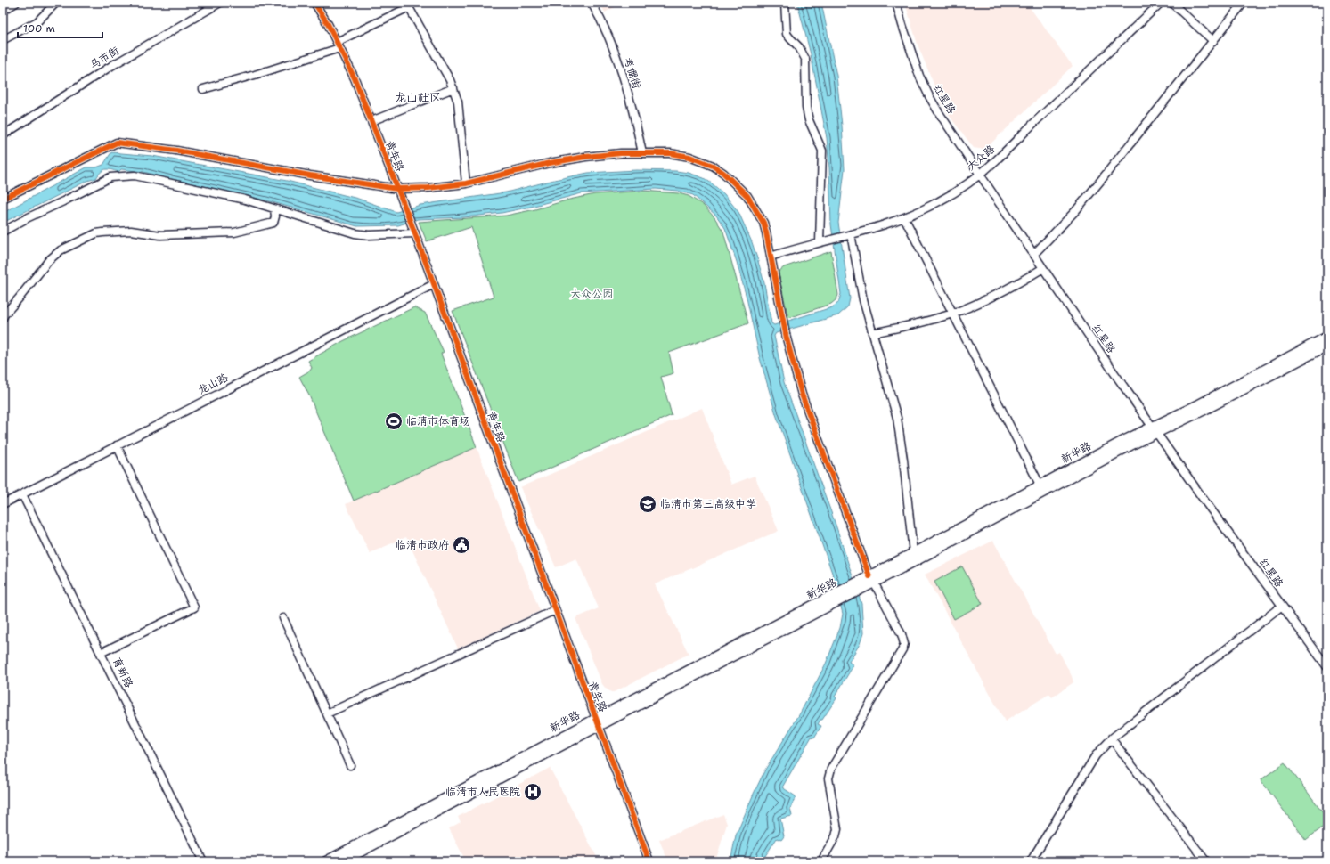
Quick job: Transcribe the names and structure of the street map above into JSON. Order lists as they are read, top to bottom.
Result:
{
  "streets": {
    "main road": ["新华路"],
    "street": [
      "马市街",
      "考棚街",
      "红星路",
      "青年路",
      "大众路",
      "龙山路",
      "育新路"
    ]
  },
  "crossings": [
    ["红星路", "大众路"],
    ["红星路", "新华路"],
    ["青年路", "龙山路"],
    ["青年路", "新华路"],
    ["龙山路", "育新路"]
  ],
  "districts": ["龙山社区"],
  "parks": ["大众公园"],
  "places": {
    "sports": ["临清市体育场"],
    "school or university": ["临清市第三高级中学"],
    "public building": ["临清市政府"],
    "hospital": ["临清市人民医院"]
  },
  "scale_bar": "100 m"
}
